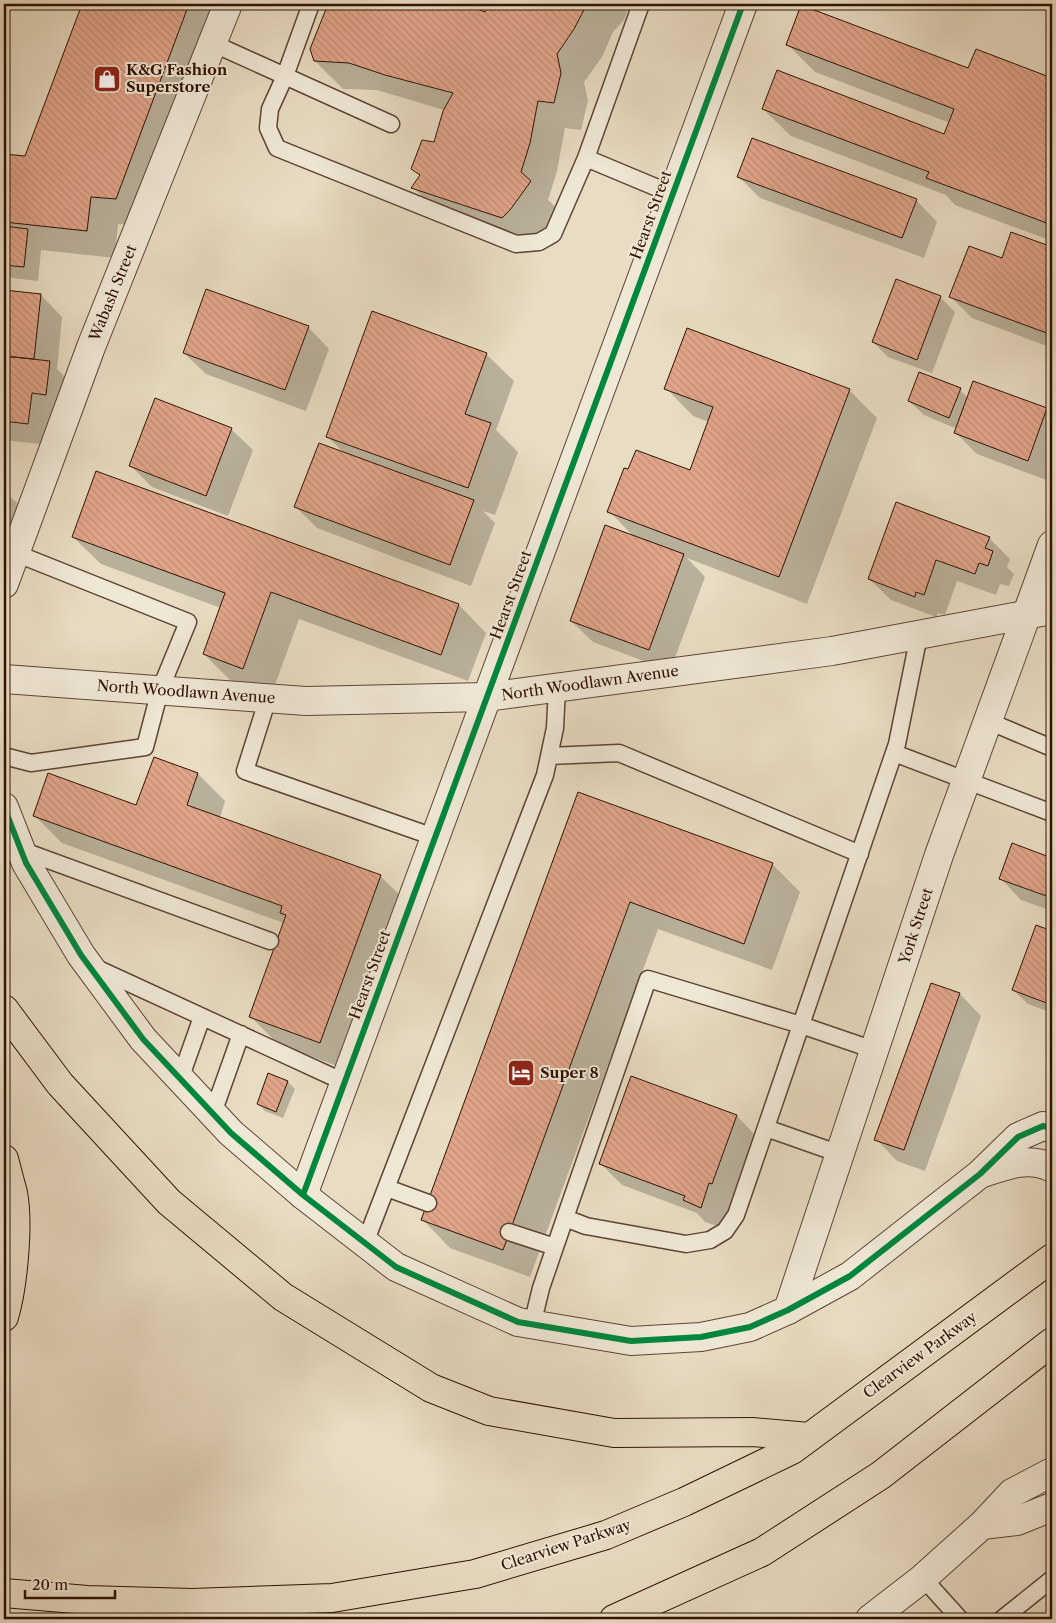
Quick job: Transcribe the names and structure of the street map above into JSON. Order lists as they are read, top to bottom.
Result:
{
  "streets": {
    "highway": ["Clearview Parkway"],
    "street": [
      "Hearst Street",
      "Wabash Street",
      "North Woodlawn Avenue",
      "York Street"
    ]
  },
  "crossings": [
    ["Hearst Street", "North Woodlawn Avenue"],
    ["North Woodlawn Avenue", "York Street"]
  ],
  "places": {
    "shop": ["K&G Fashion Superstore"],
    "hotel": ["Super 8"]
  },
  "scale_bar": "20 m"
}
